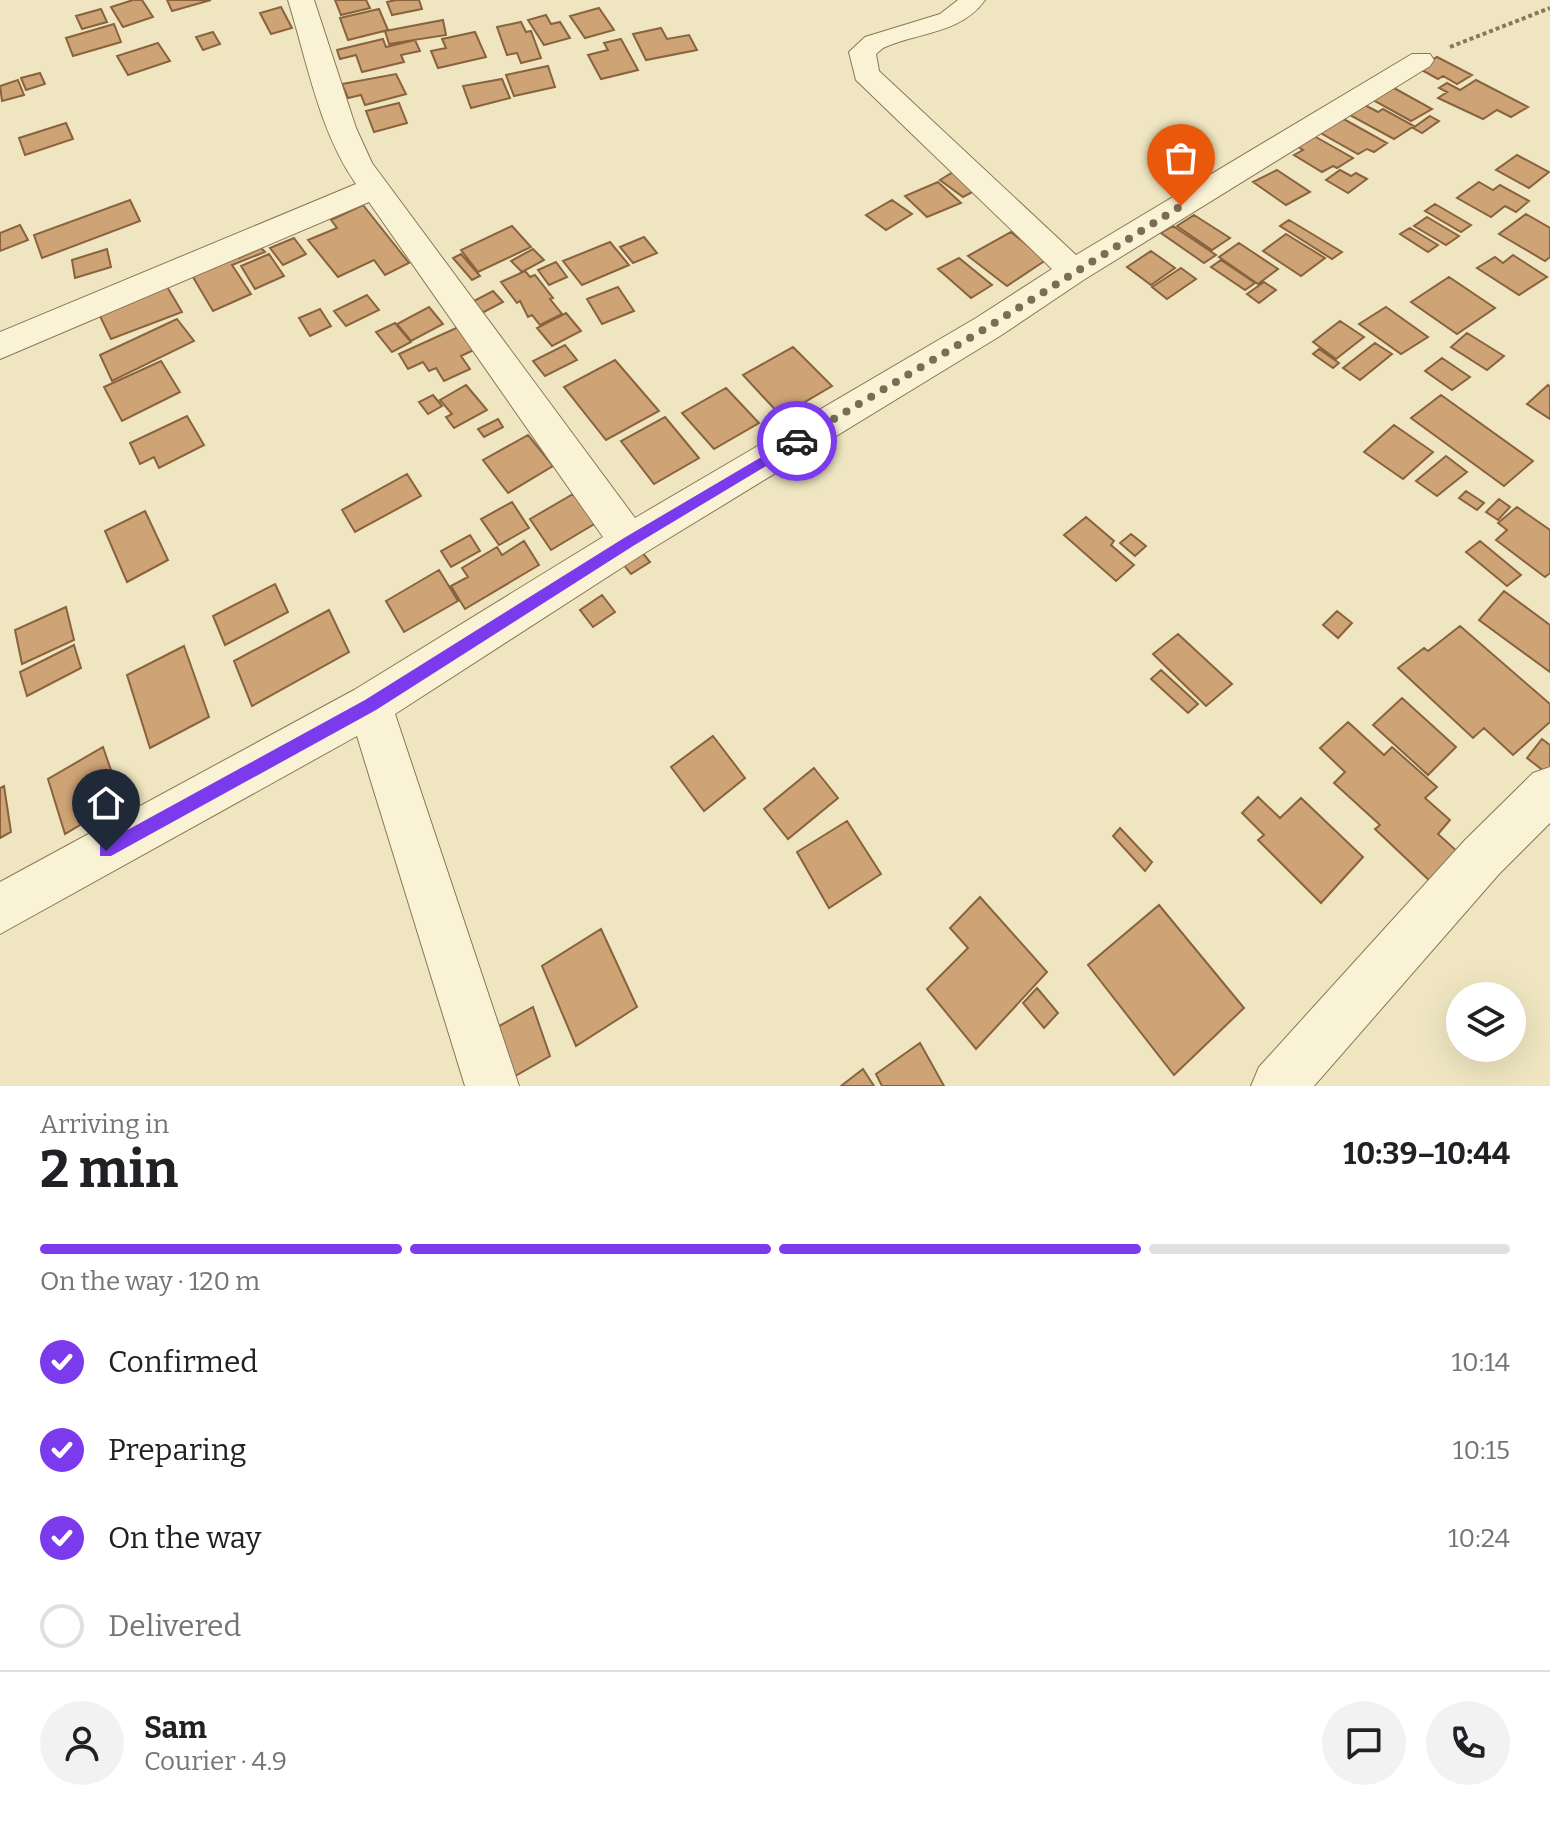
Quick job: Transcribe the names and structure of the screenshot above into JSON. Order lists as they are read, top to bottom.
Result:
{
  "page": {
    "heading": ["2 min", "Arriving in", "10:39–10:44"],
    "panel": ["Sam", "Courier · 4.9"],
    "bar": "On the way · 120 m",
    "list": [
      ["Confirmed", "10:14"],
      ["Preparing", "10:15"],
      ["On the way", "10:24"],
      "Delivered"
    ]
  }
}
